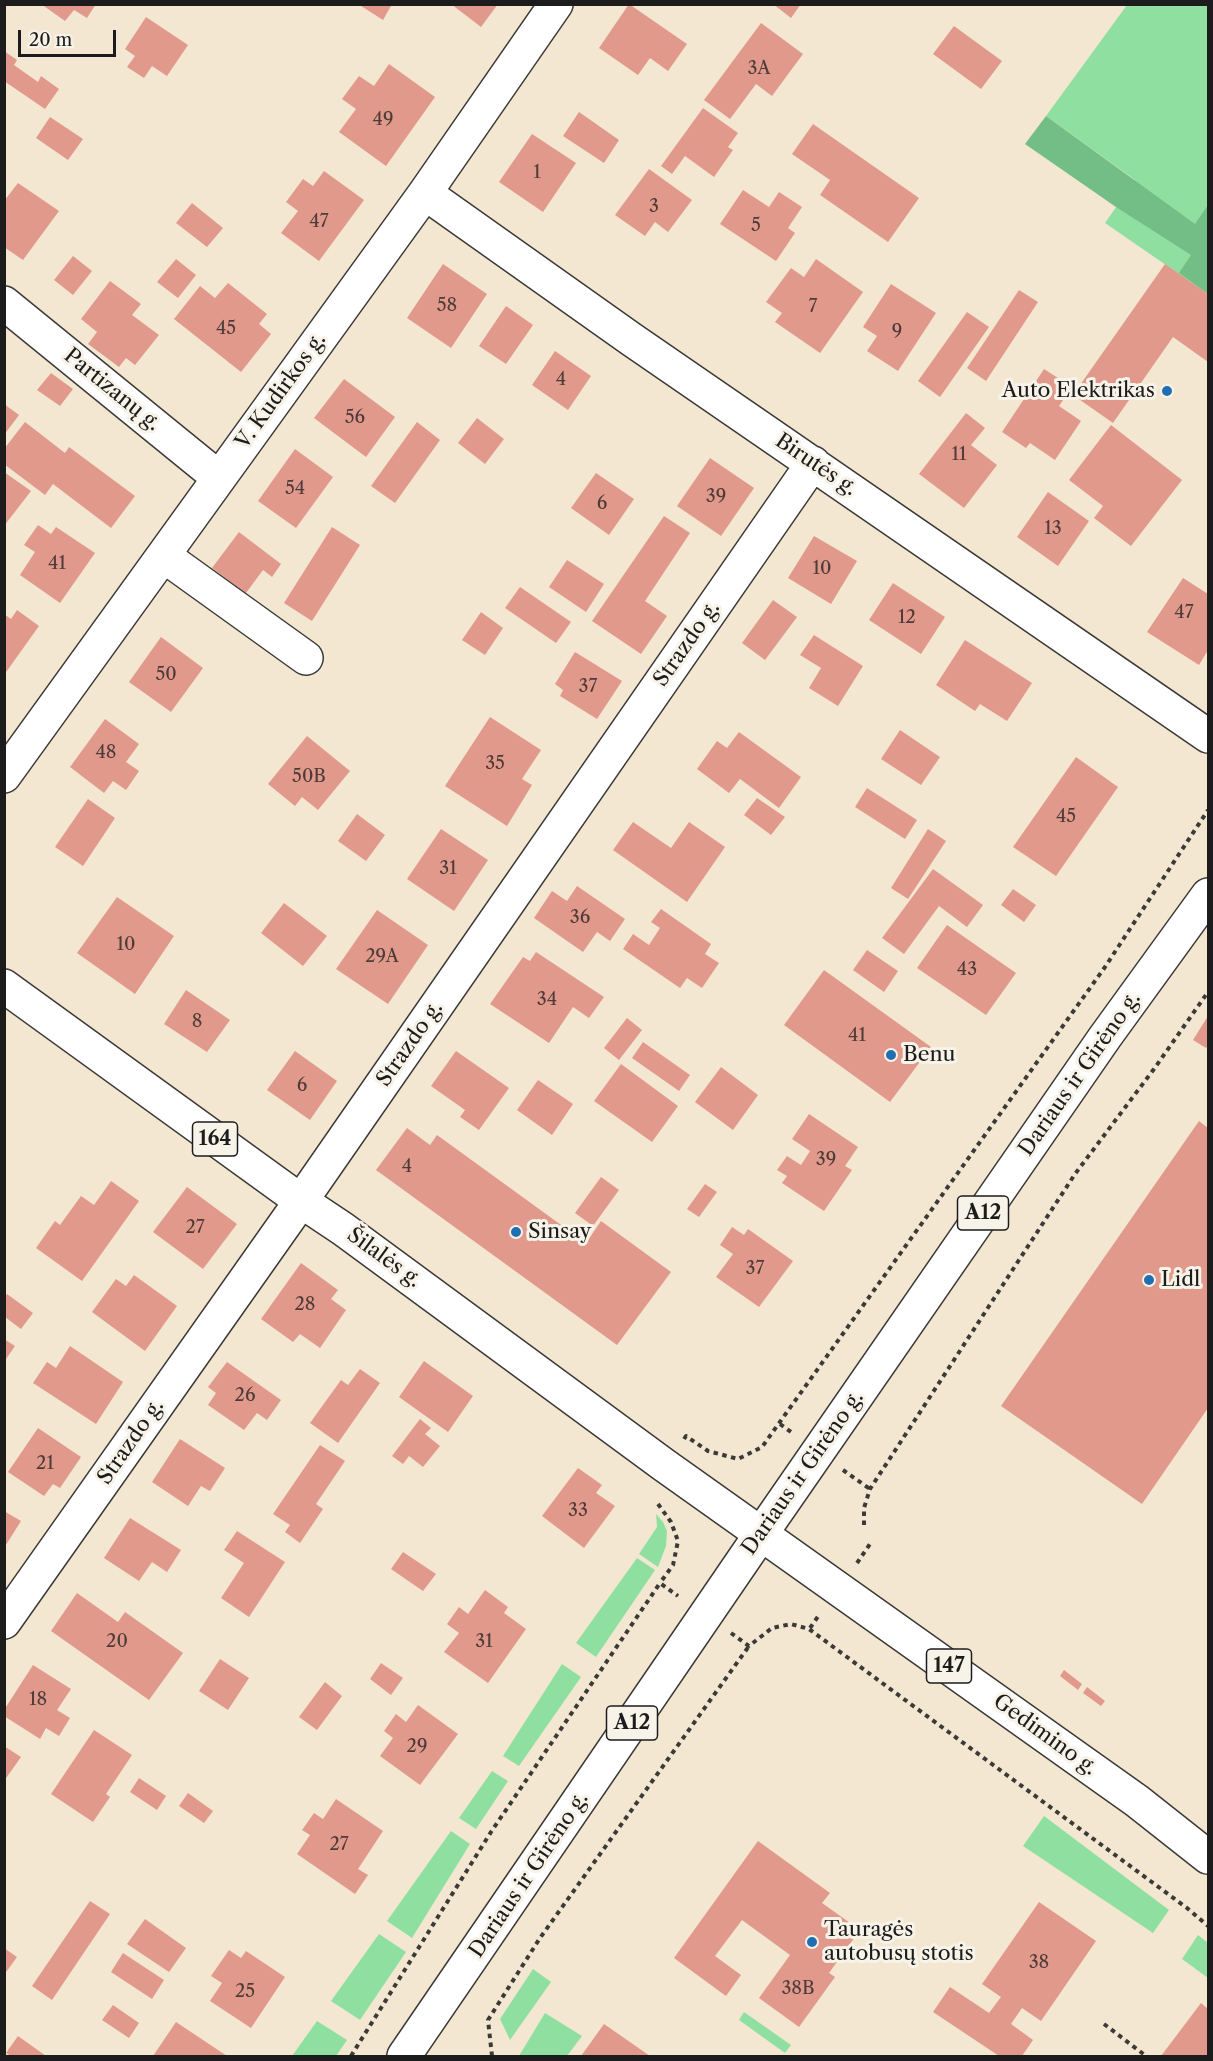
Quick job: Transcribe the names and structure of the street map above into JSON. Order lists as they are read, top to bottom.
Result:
{
  "streets": {
    "main road": [
      "Partizanų g.",
      "V. Kudirkos g.",
      "Birutės g.",
      "Strazdo g.",
      "Dariaus ir Girėno g.",
      "164",
      "A12",
      "Šilalės g.",
      "147",
      "Gedimino g."
    ]
  },
  "crossings": [
    ["Partizanų g.", "V. Kudirkos g."],
    ["V. Kudirkos g.", "Birutės g."],
    ["Birutės g.", "Strazdo g."],
    ["Strazdo g.", "Šilalės g."],
    ["Dariaus ir Girėno g.", "Šilalės g."],
    ["Dariaus ir Girėno g.", "Gedimino g."],
    ["Šilalės g.", "Gedimino g."]
  ],
  "places": [
    "Auto Elektrikas",
    "Benu",
    "Sinsay",
    "Lidl",
    "Tauragės autobusų stotis"
  ],
  "house_numbers": [
    "3A",
    "49",
    "1",
    "3",
    "47",
    "5",
    "58",
    "7",
    "45",
    "9",
    "4",
    "56",
    "11",
    "54",
    "39",
    "6",
    "13",
    "41",
    "10",
    "47",
    "12",
    "50",
    "37",
    "48",
    "35",
    "50B",
    "45",
    "31",
    "36",
    "10",
    "29A",
    "43",
    "34",
    "8",
    "41",
    "6",
    "39",
    "4",
    "27",
    "37",
    "28",
    "26",
    "21",
    "33",
    "20",
    "31",
    "18",
    "29",
    "27",
    "38",
    "38B",
    "25"
  ],
  "scale_bar": "20 m"
}
